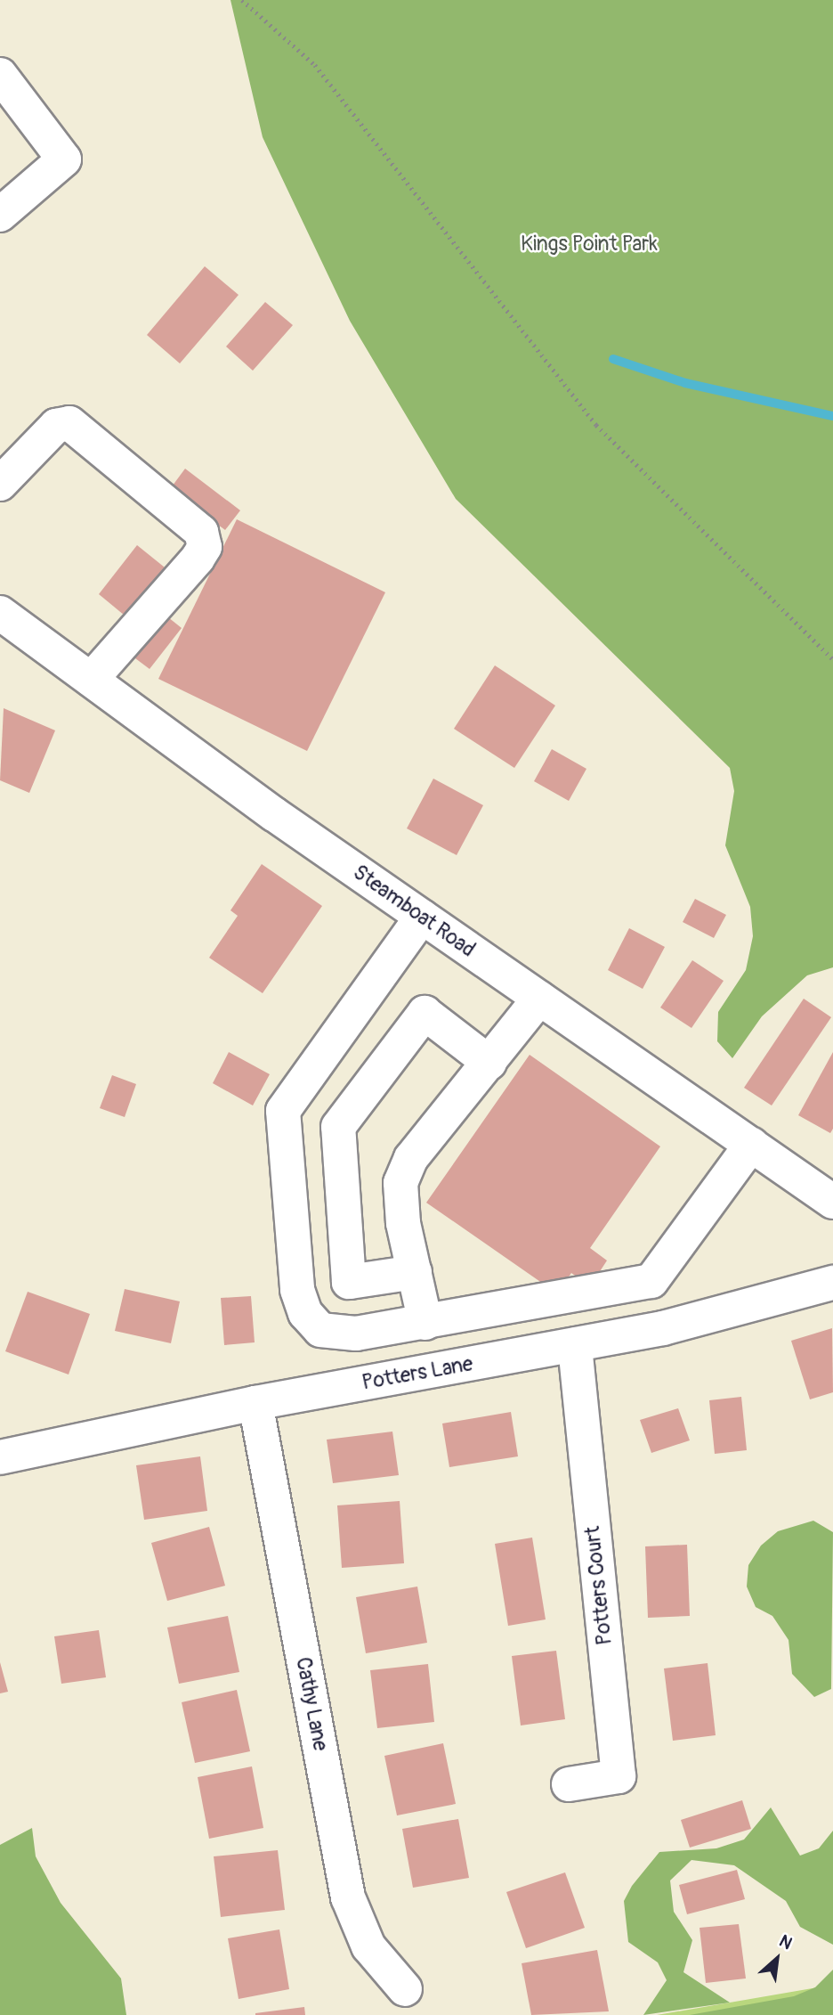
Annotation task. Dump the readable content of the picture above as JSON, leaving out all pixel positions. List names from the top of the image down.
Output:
{
  "streets": {
    "street": [
      "Steamboat Road",
      "Potters Lane",
      "Potters Court",
      "Cathy Lane"
    ]
  },
  "crossings": [
    ["Potters Lane", "Potters Court"],
    ["Potters Lane", "Cathy Lane"]
  ],
  "parks": ["Kings Point Park"],
  "north": "top right"
}
